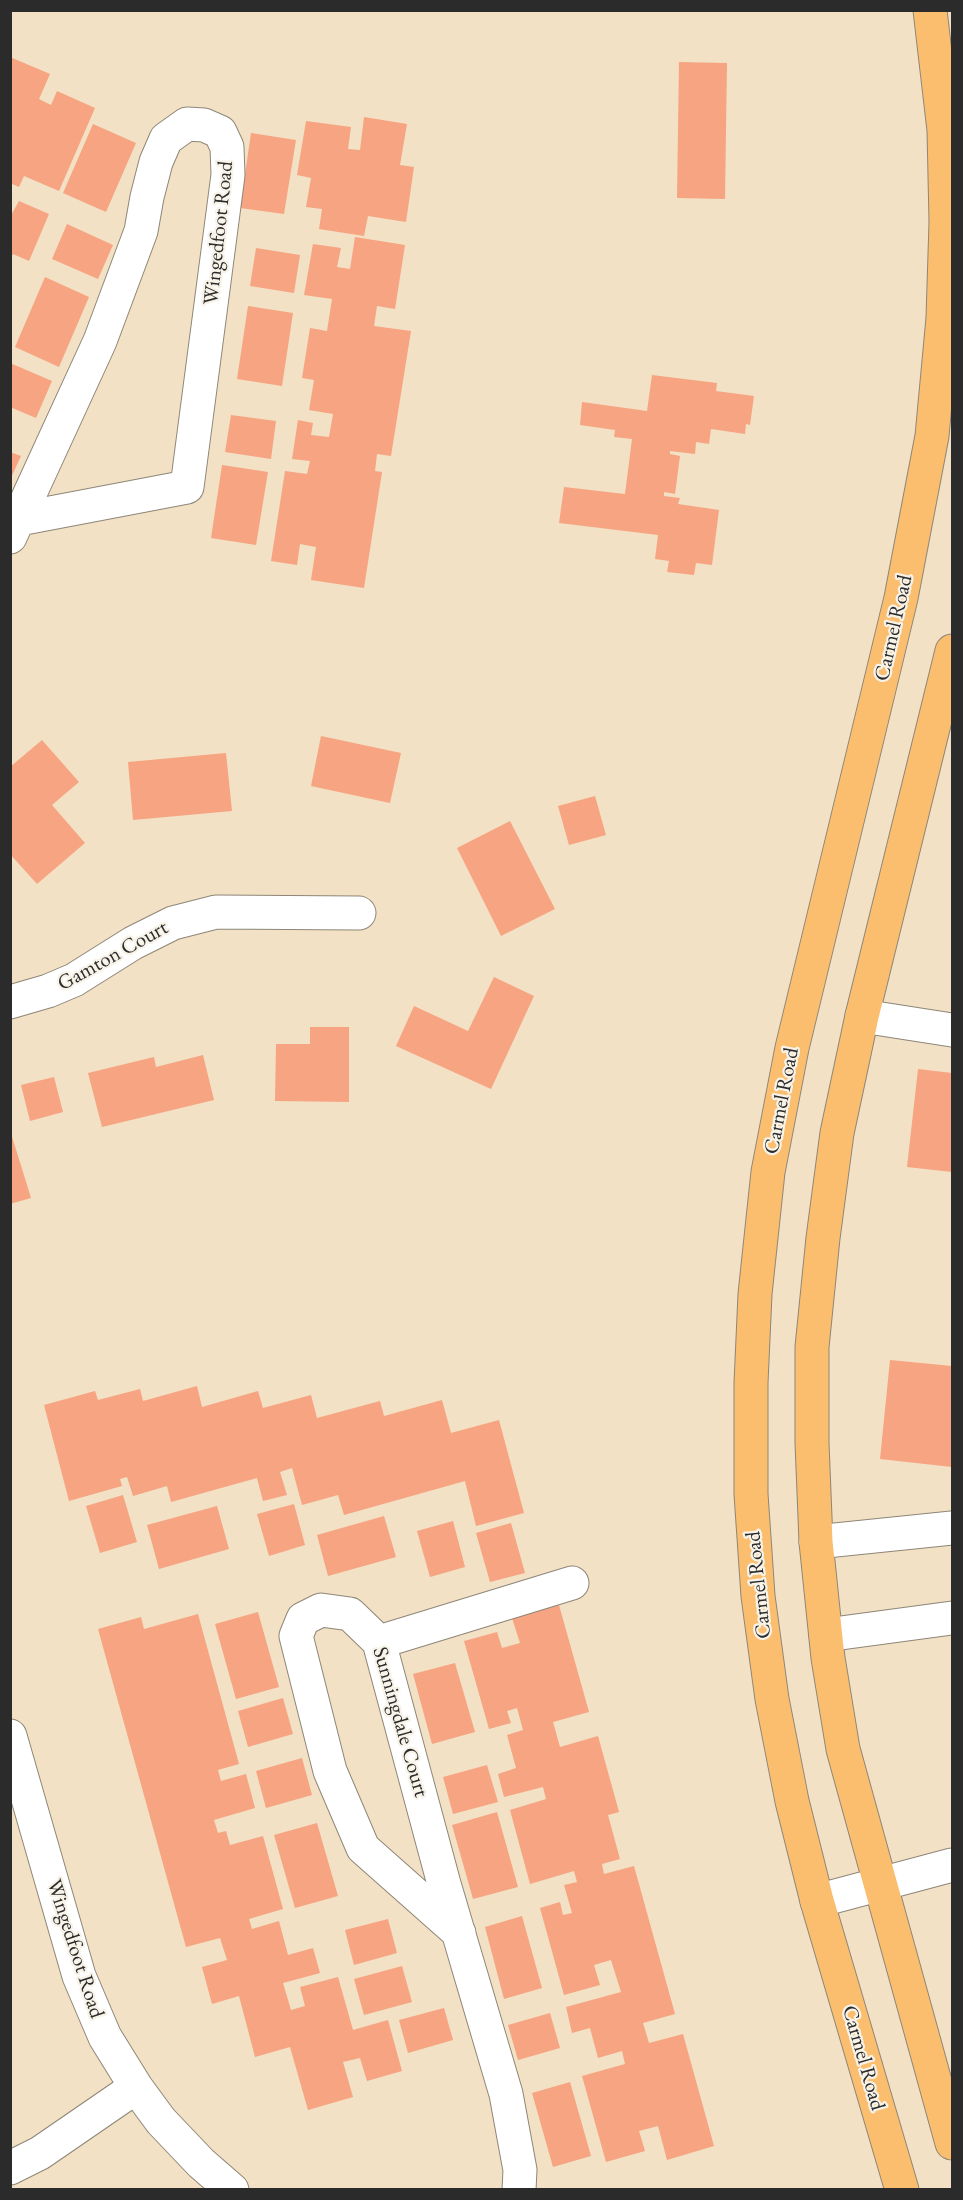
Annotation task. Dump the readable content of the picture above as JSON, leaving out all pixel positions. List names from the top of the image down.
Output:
{
  "streets": {
    "main road": ["Carmel Road"],
    "street": ["Wingedfoot Road", "Gamton Court", "Sunningdale Court"]
  }
}
